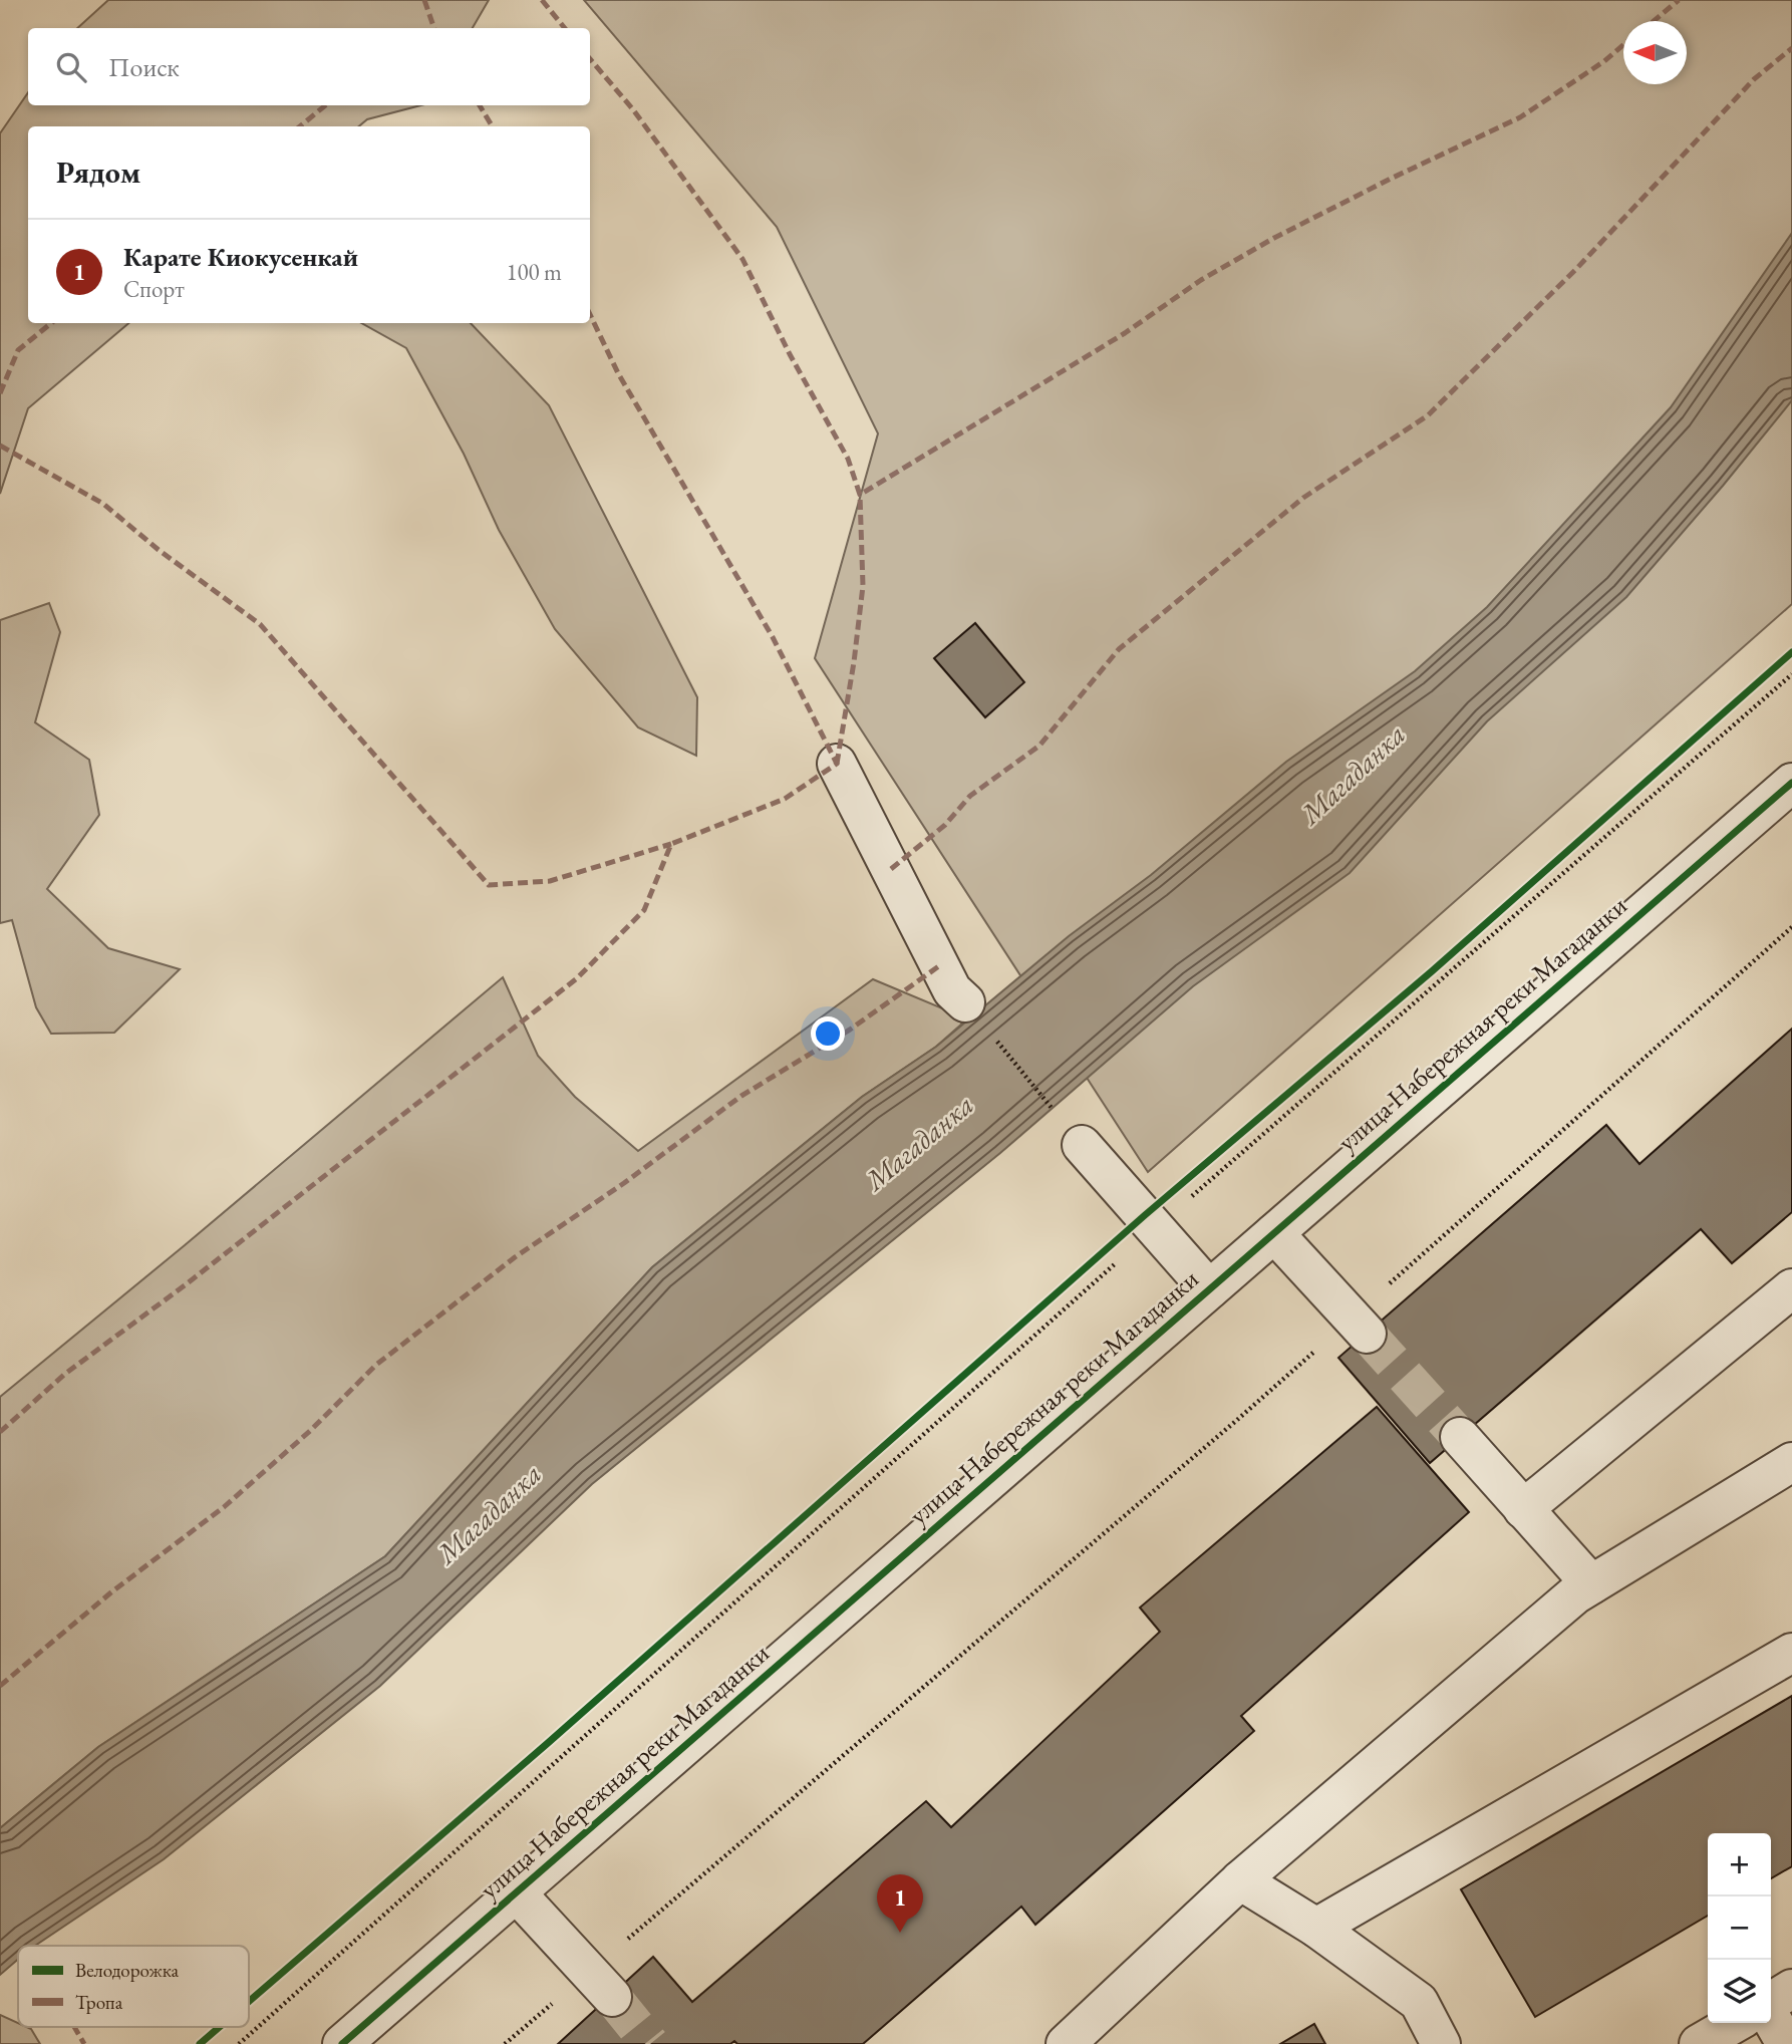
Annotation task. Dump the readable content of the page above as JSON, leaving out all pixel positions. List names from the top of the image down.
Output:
{
  "streets": {
    "street": ["улица Набережная реки Магаданки"]
  },
  "water": ["Магаданка"],
  "legend": ["Велодорожка", "Тропа"],
  "north": "left",
  "page": {
    "search": "Поиск",
    "heading": "Рядом",
    "list": [
      {
        "mark": "1",
        "name": "Карате Киокусенкай",
        "note": "Спорт",
        "value": "100 m"
      }
    ],
    "map_buttons": ["+", "−"],
    "pins": "1"
  }
}
